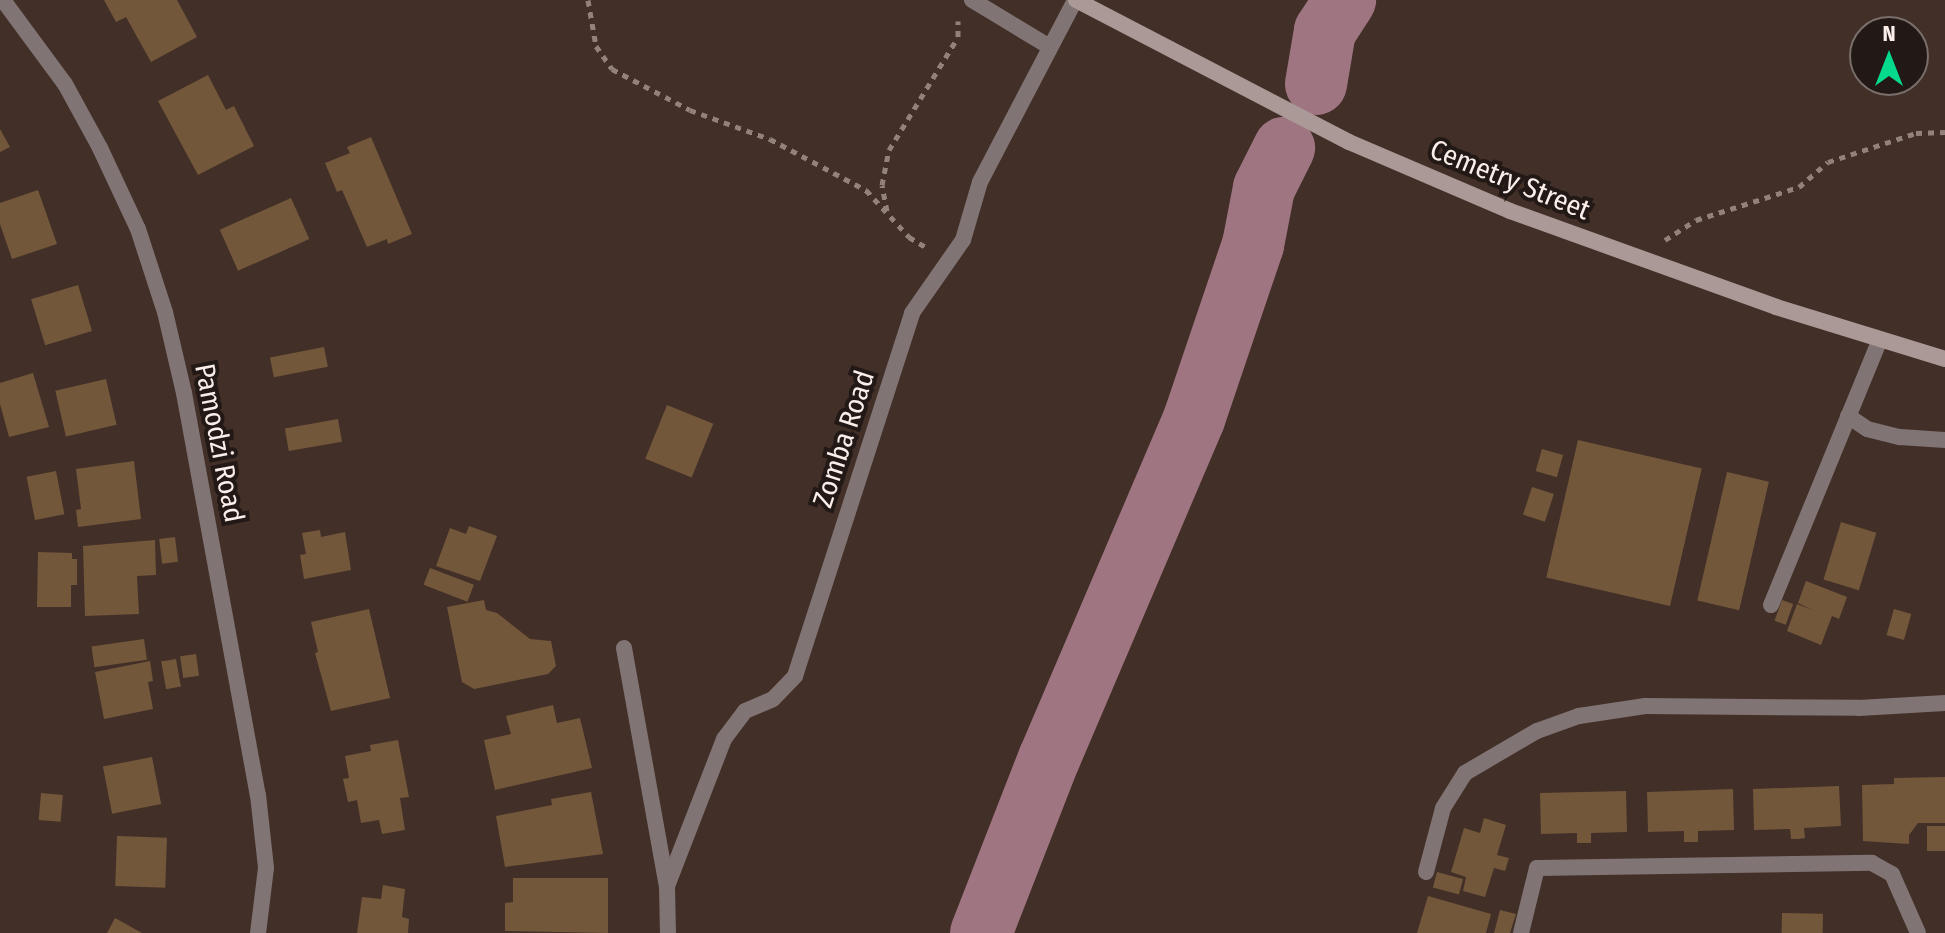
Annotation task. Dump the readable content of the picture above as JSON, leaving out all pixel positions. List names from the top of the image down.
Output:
{
  "streets": {
    "street": ["Cemetry Street", "Zomba Road", "Pamodzi Road"]
  },
  "crossings": [
    ["Cemetry Street", "Zomba Road"]
  ],
  "north": "top"
}
